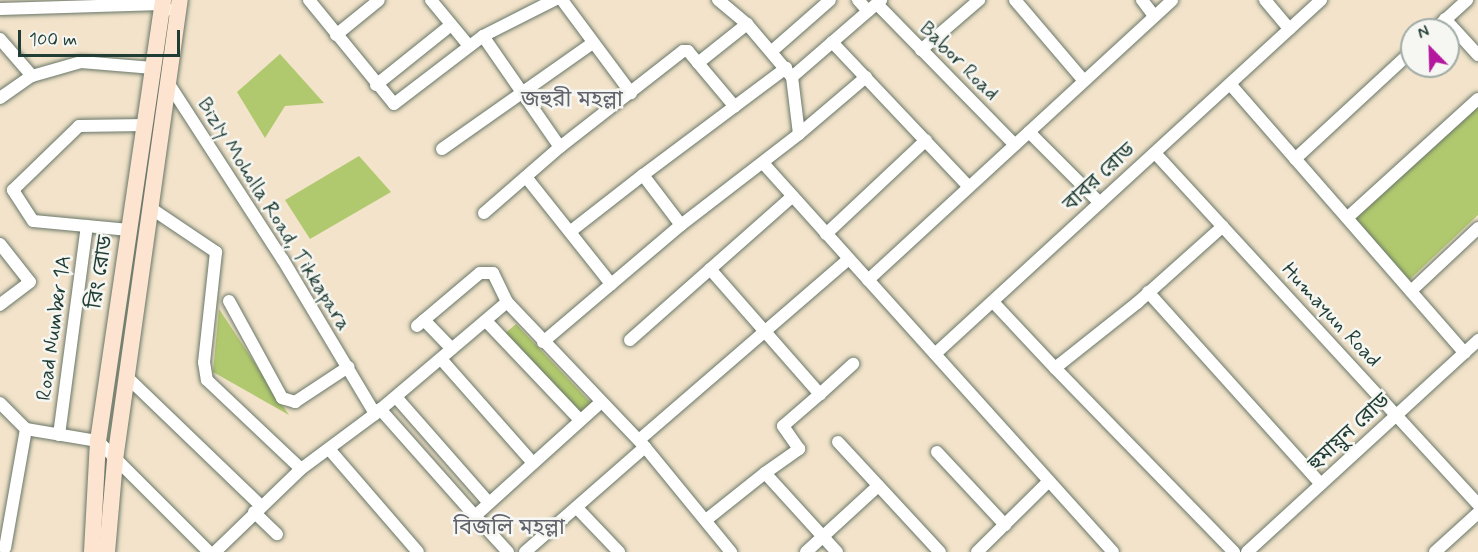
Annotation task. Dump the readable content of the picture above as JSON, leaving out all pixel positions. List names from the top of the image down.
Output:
{
  "streets": {
    "main road": ["রিং রোড"],
    "street": [
      "Babor Road",
      "বাবর রোড",
      "Bizly Moholla Road, Tikkapara",
      "Humayun Road",
      "Road Number 1A",
      "হুমায়ুন রোড"
    ]
  },
  "crossings": [
    ["বাবর রোড", "Humayun Road"],
    ["Bizly Moholla Road, Tikkapara", "রিং রোড"],
    ["Humayun Road", "হুমায়ুন রোড"]
  ],
  "districts": ["জহুরী মহল্লা", "বিজলি মহল্লা"],
  "scale_bar": "100 m",
  "north": "top left"
}
